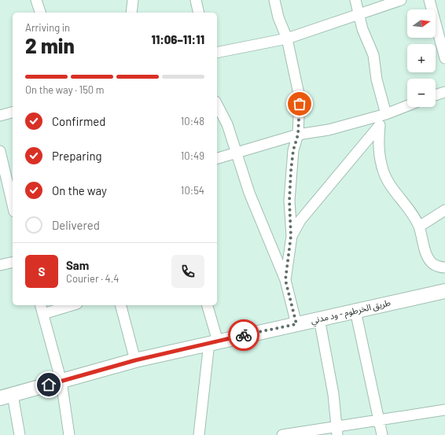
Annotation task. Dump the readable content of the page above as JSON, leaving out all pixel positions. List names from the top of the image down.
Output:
{
  "streets": {
    "street": ["طريق الخرطوم - ود مدني"]
  },
  "north": "right",
  "page": {
    "map_buttons": ["+", "−"],
    "heading": ["2 min", "Arriving in", "11:06–11:11"],
    "panel": ["Sam", "Courier · 4.4"],
    "bar": "On the way · 150 m",
    "list": [
      ["Confirmed", "10:48"],
      ["Preparing", "10:49"],
      ["On the way", "10:54"],
      "Delivered"
    ],
    "round": "S"
  }
}
